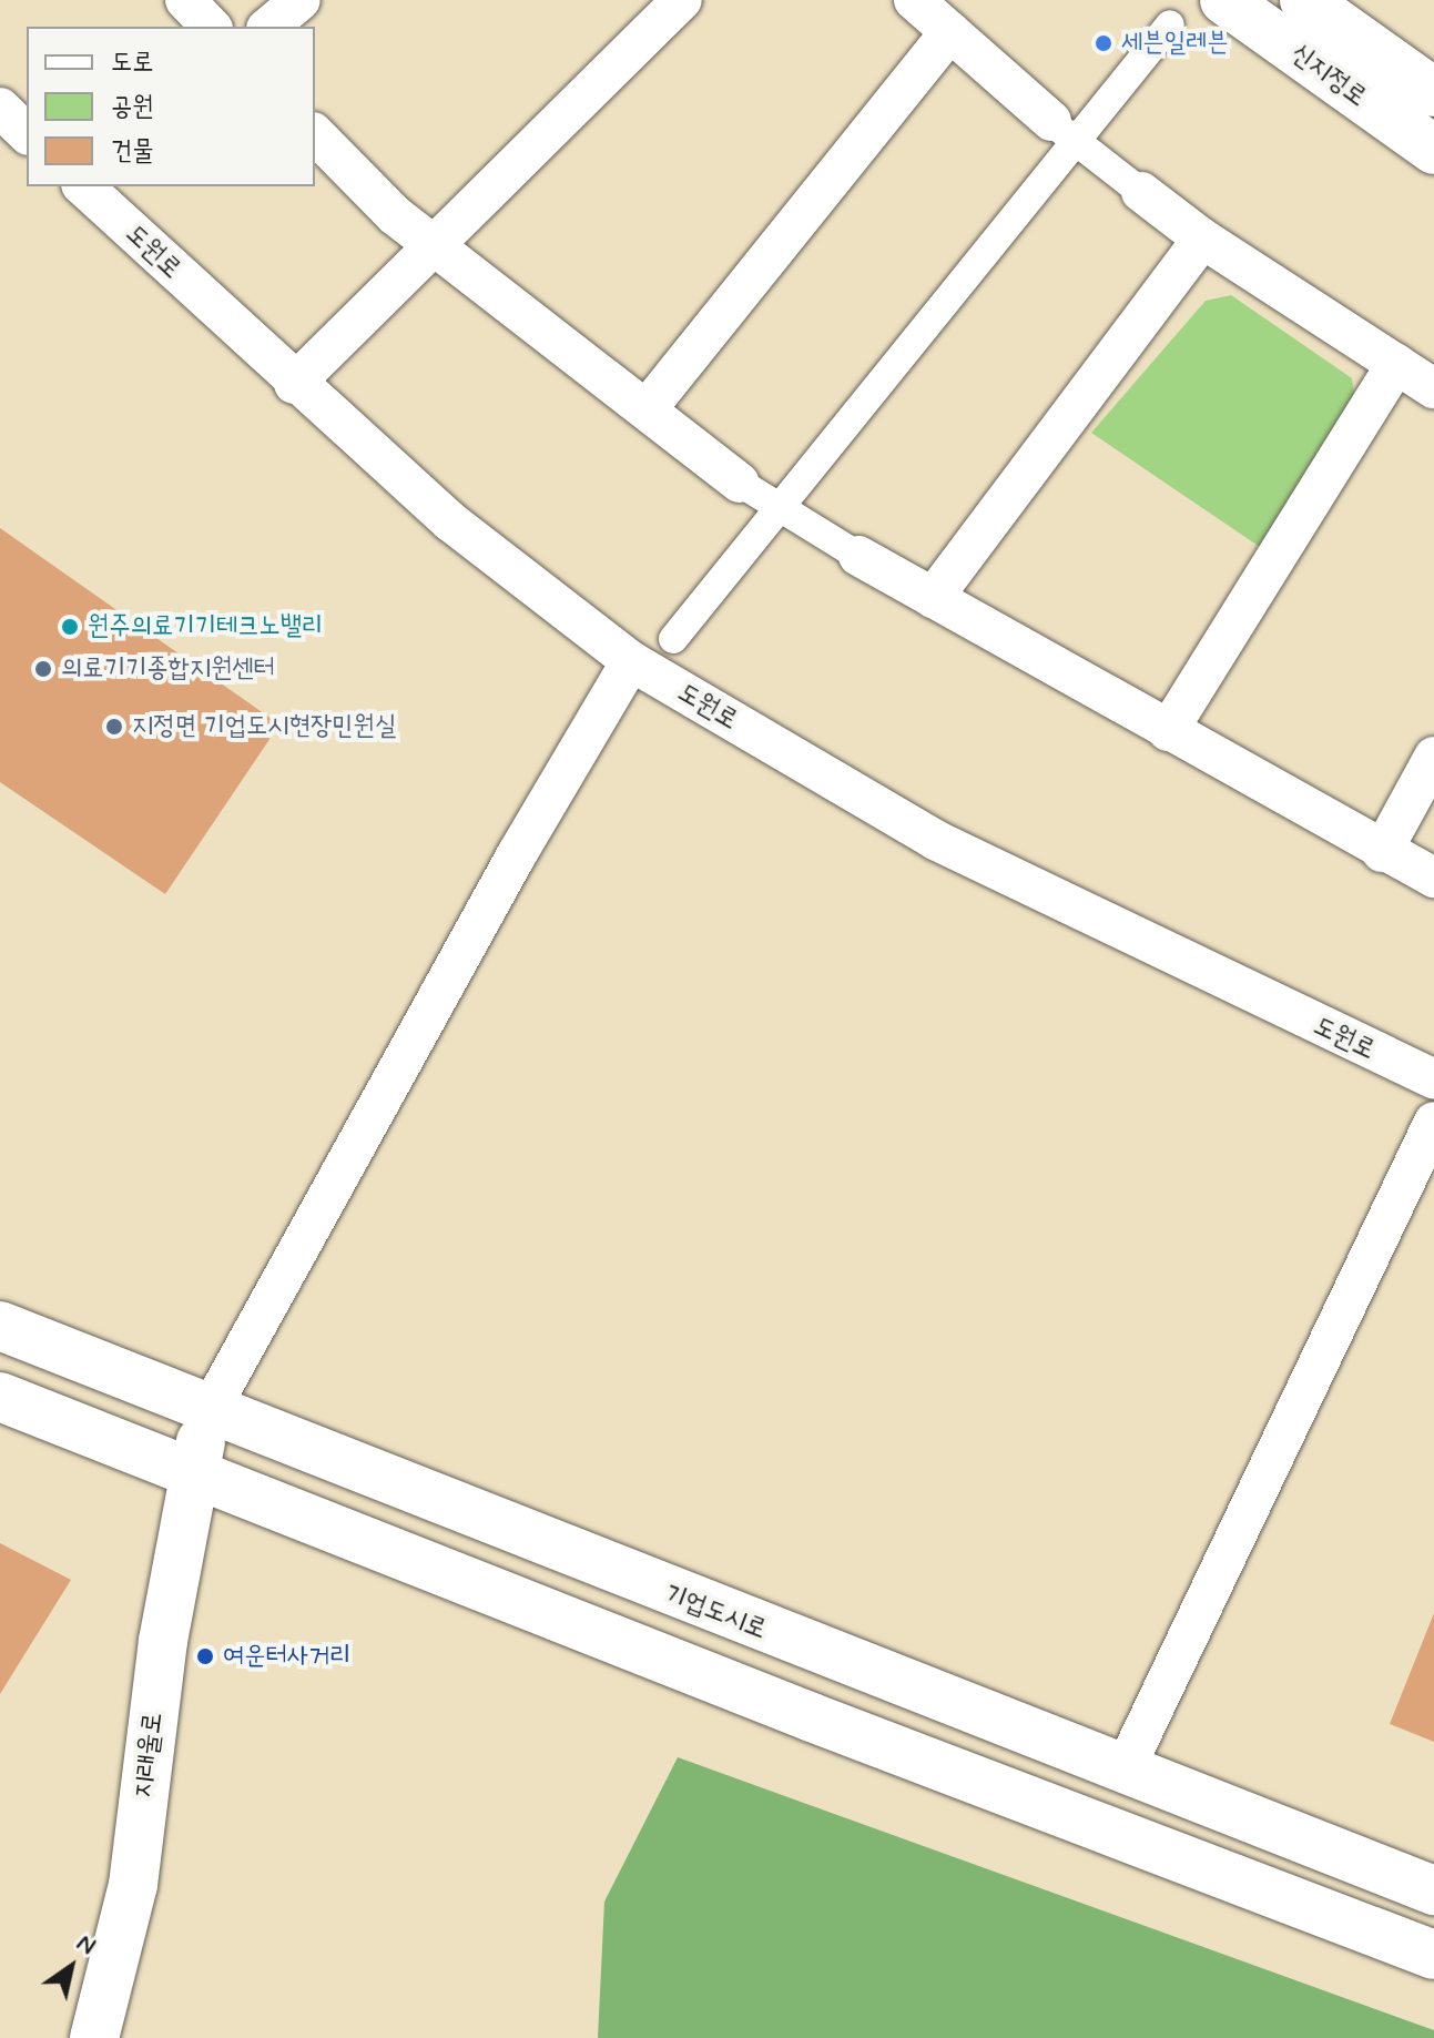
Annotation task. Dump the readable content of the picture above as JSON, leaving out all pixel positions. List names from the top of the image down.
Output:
{
  "streets": {
    "street": [
      "신지정로",
      "도원로",
      "기업도시로",
      "지래울로"
    ]
  },
  "crossings": [
    ["기업도시로", "지래울로"]
  ],
  "places": [
    "세븐일레븐",
    "원주의료기기테크노밸리",
    "의료기기종합지원센터",
    "지정면 기업도시현장민원실",
    "여운터사거리"
  ],
  "legend": ["도로", "공원", "건물"],
  "north": "top right"
}
